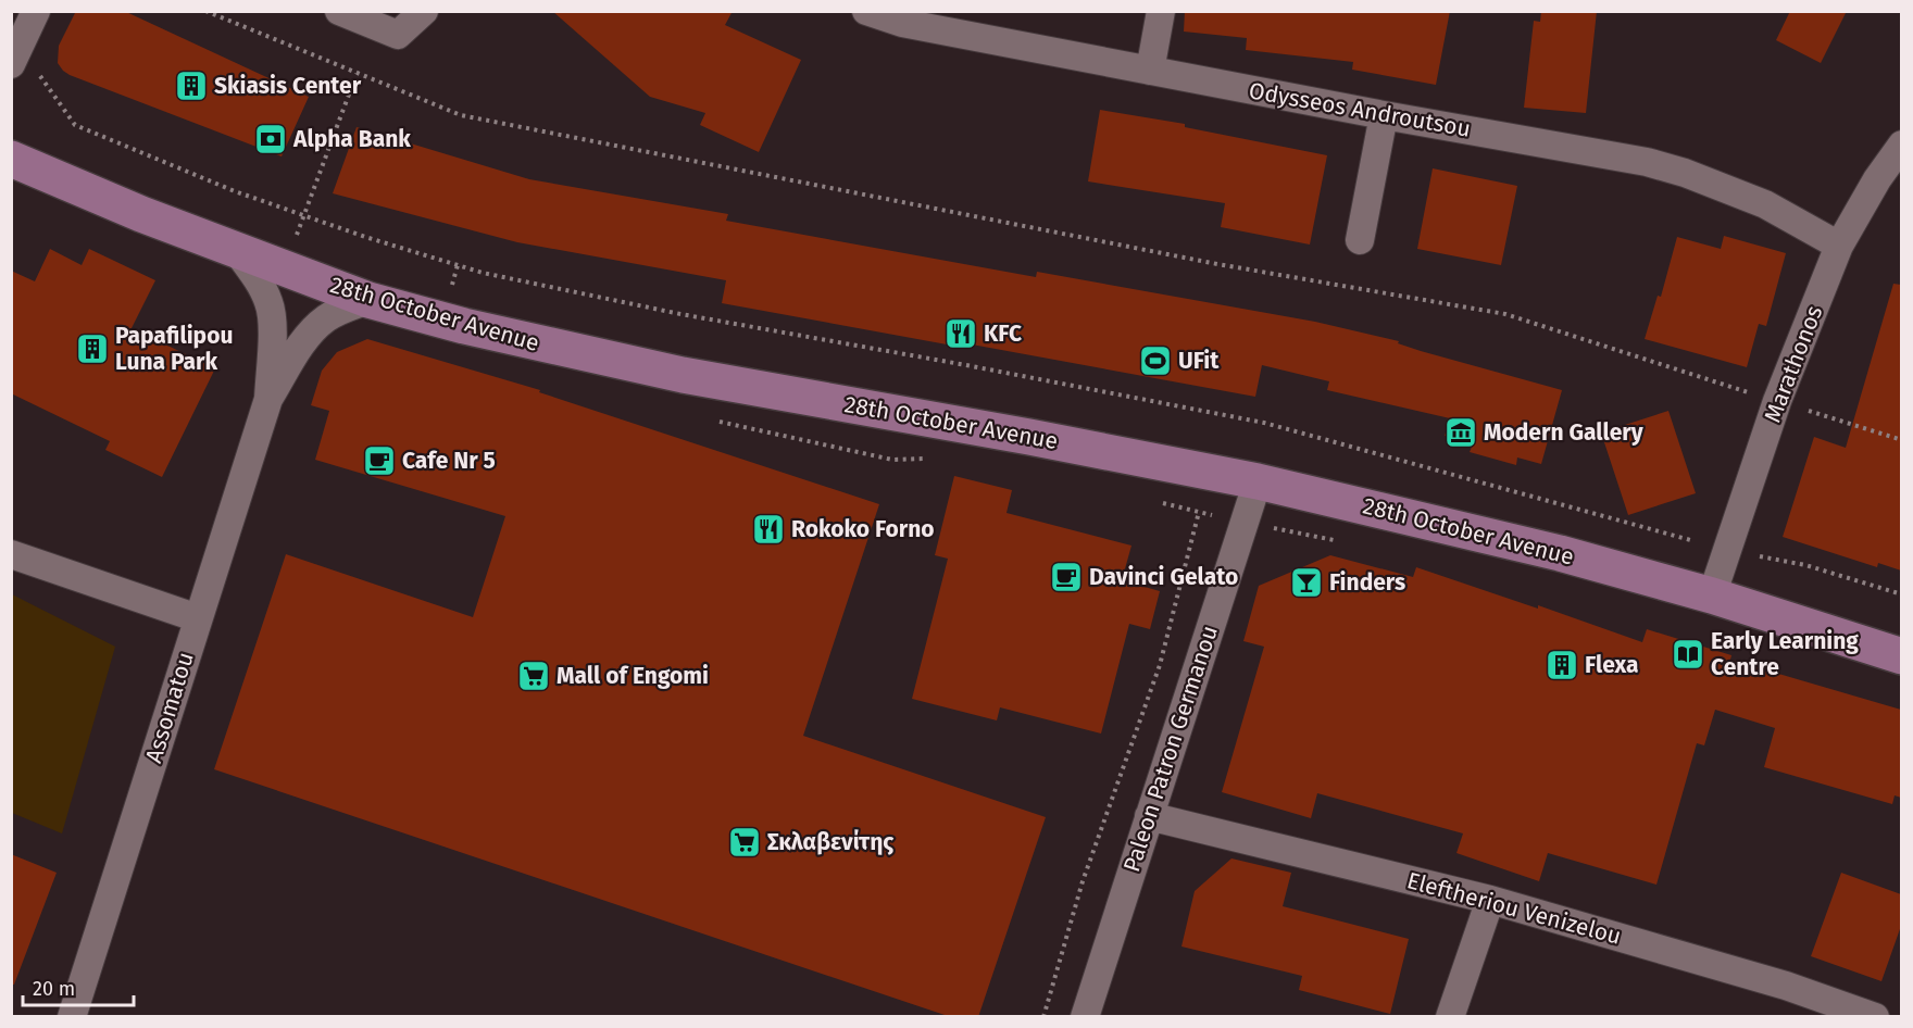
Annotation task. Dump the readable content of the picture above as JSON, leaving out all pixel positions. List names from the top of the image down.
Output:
{
  "streets": {
    "main road": ["28th October Avenue"],
    "street": [
      "Odysseos Androutsou",
      "Marathonos",
      "Assomatou",
      "Paleon Patron Germanou",
      "Eleftheriou Venizelou"
    ]
  },
  "crossings": [
    ["Odysseos Androutsou", "Marathonos"],
    ["28th October Avenue", "Marathonos"],
    ["28th October Avenue", "Assomatou"],
    ["28th October Avenue", "Paleon Patron Germanou"],
    ["Paleon Patron Germanou", "Eleftheriou Venizelou"]
  ],
  "places": {
    "building": ["Skiasis Center", "Papafilipou Luna Park", "Flexa"],
    "bank": ["Alpha Bank"],
    "restaurant": ["KFC", "Rokoko Forno"],
    "sports": ["UFit"],
    "museum": ["Modern Gallery"],
    "cafe": ["Cafe Nr 5", "Davinci Gelato"],
    "bar": ["Finders"],
    "library": ["Early Learning Centre"],
    "supermarket": ["Mall of Engomi", "Σκλαβενίτης"]
  },
  "scale_bar": "20 m"
}
